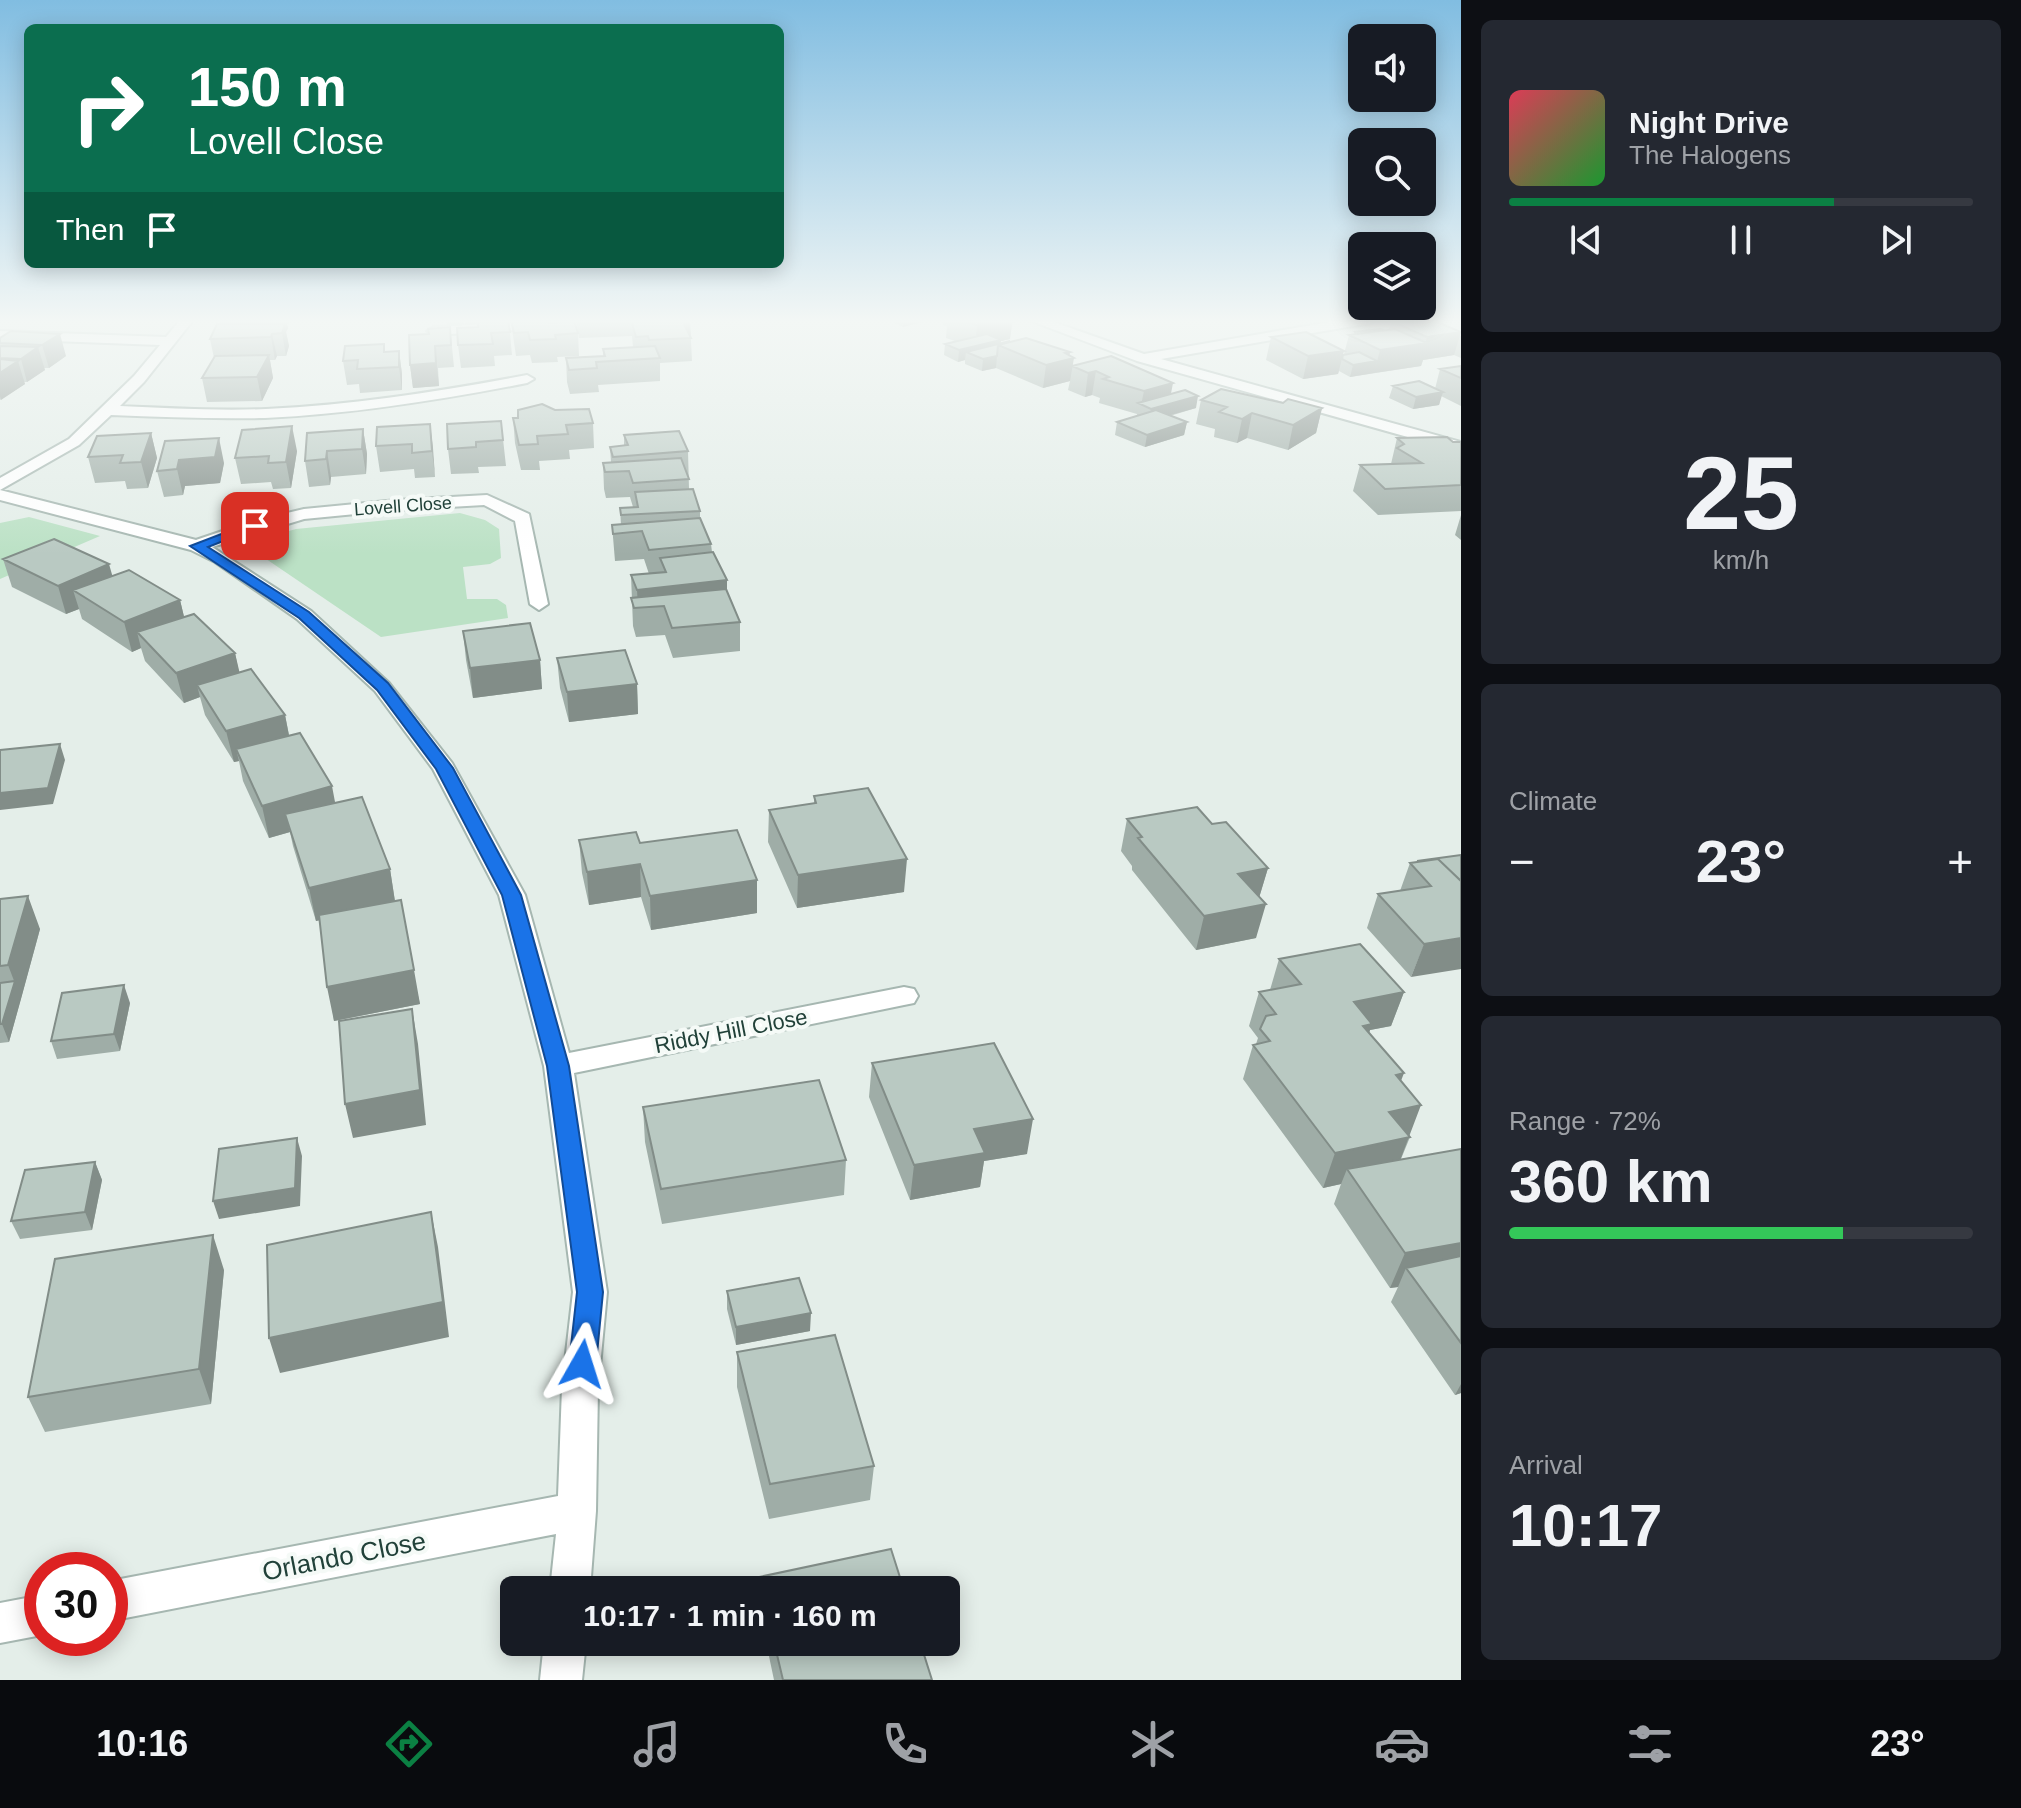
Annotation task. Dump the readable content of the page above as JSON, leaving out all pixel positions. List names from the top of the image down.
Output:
{
  "streets": {
    "street": ["Lovell Close", "Riddy Hill Close", "Orlando Close"]
  },
  "page": {
    "turn": ["150 m", "Lovell Close"],
    "song": ["Night Drive", "The Halogens"],
    "then": "Then",
    "tile": [
      ["25", "km/h"],
      "Climate",
      ["Range · 72%", "360 km"],
      ["Arrival", "10:17"]
    ],
    "heat": ["−", "23°", "+"],
    "limit": "30",
    "trip": "10:17 · 1 min · 160 m",
    "tabs": ["10:16", "23°"]
  }
}
